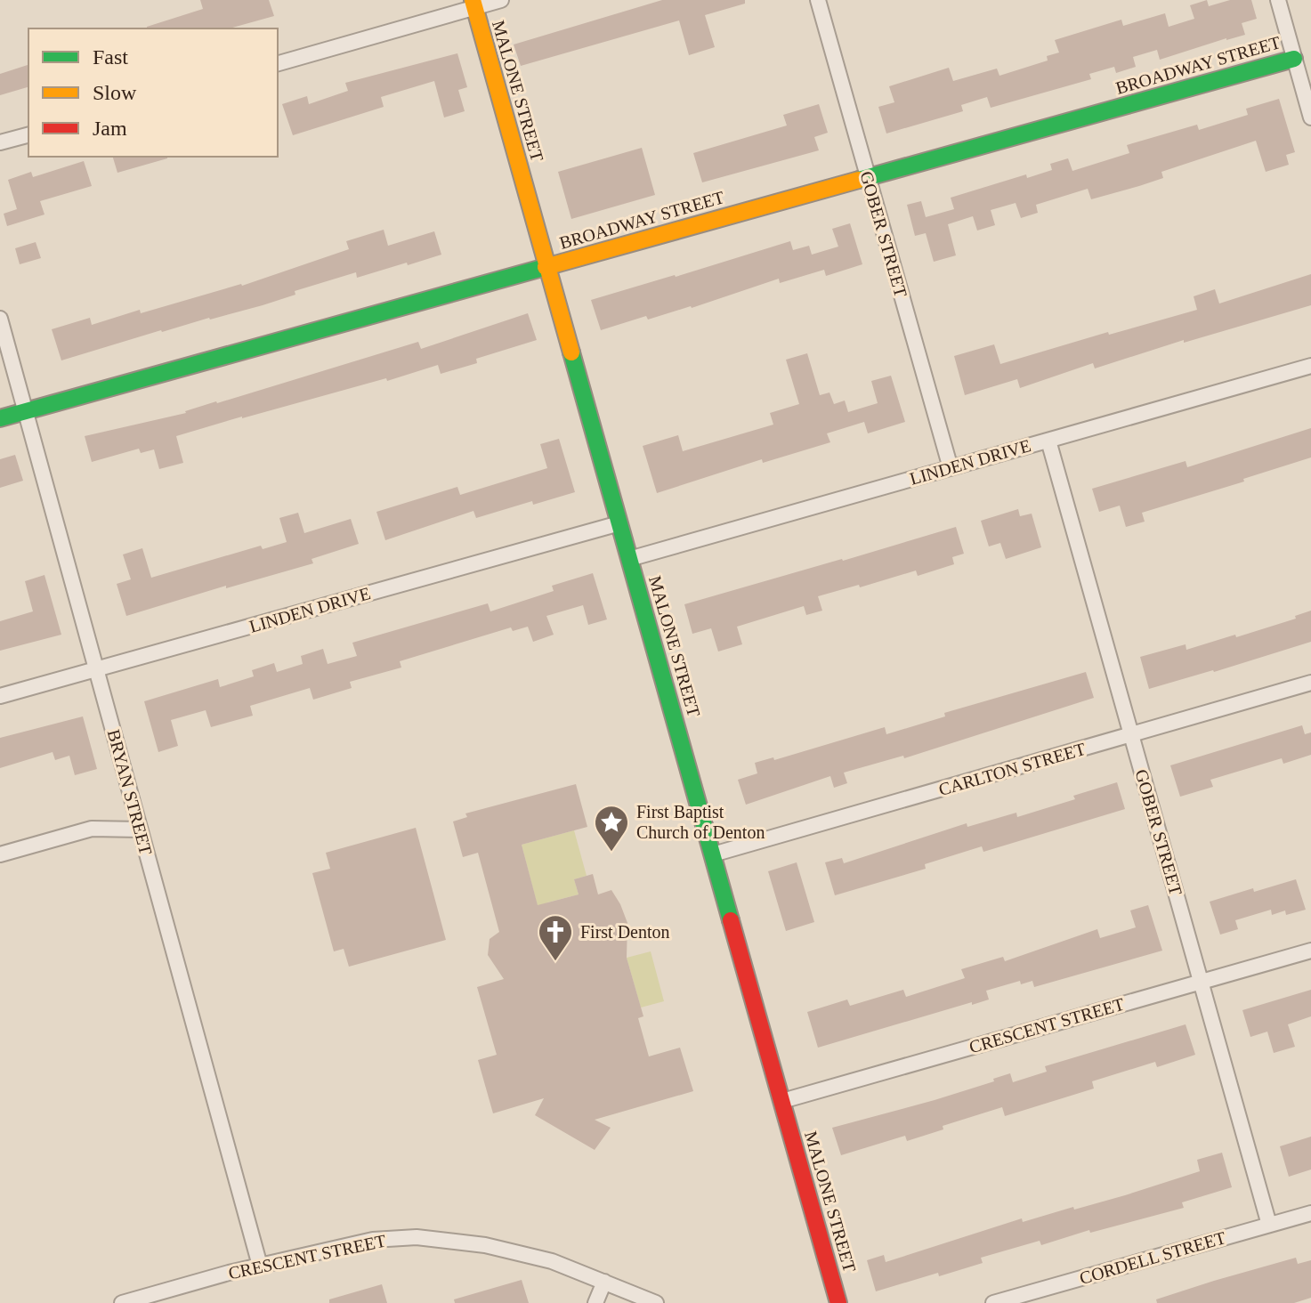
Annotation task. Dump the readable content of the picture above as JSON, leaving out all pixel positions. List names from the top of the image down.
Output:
{
  "streets": {
    "street": [
      "BROADWAY STREET",
      "MALONE STREET",
      "GOBER STREET",
      "LINDEN DRIVE",
      "CARLTON STREET",
      "BRYAN STREET",
      "CRESCENT STREET",
      "CORDELL STREET"
    ]
  },
  "crossings": [
    ["BROADWAY STREET", "MALONE STREET"],
    ["BROADWAY STREET", "GOBER STREET"],
    ["BROADWAY STREET", "BRYAN STREET"],
    ["MALONE STREET", "LINDEN DRIVE"],
    ["MALONE STREET", "CARLTON STREET"],
    ["MALONE STREET", "CRESCENT STREET"],
    ["GOBER STREET", "LINDEN DRIVE"],
    ["GOBER STREET", "CARLTON STREET"],
    ["GOBER STREET", "CRESCENT STREET"],
    ["GOBER STREET", "CORDELL STREET"],
    ["LINDEN DRIVE", "BRYAN STREET"],
    ["BRYAN STREET", "CRESCENT STREET"]
  ],
  "places": {
    "place": ["First Baptist Church of Denton"],
    "church": ["First Denton"]
  },
  "legend": ["Fast", "Slow", "Jam"]
}
